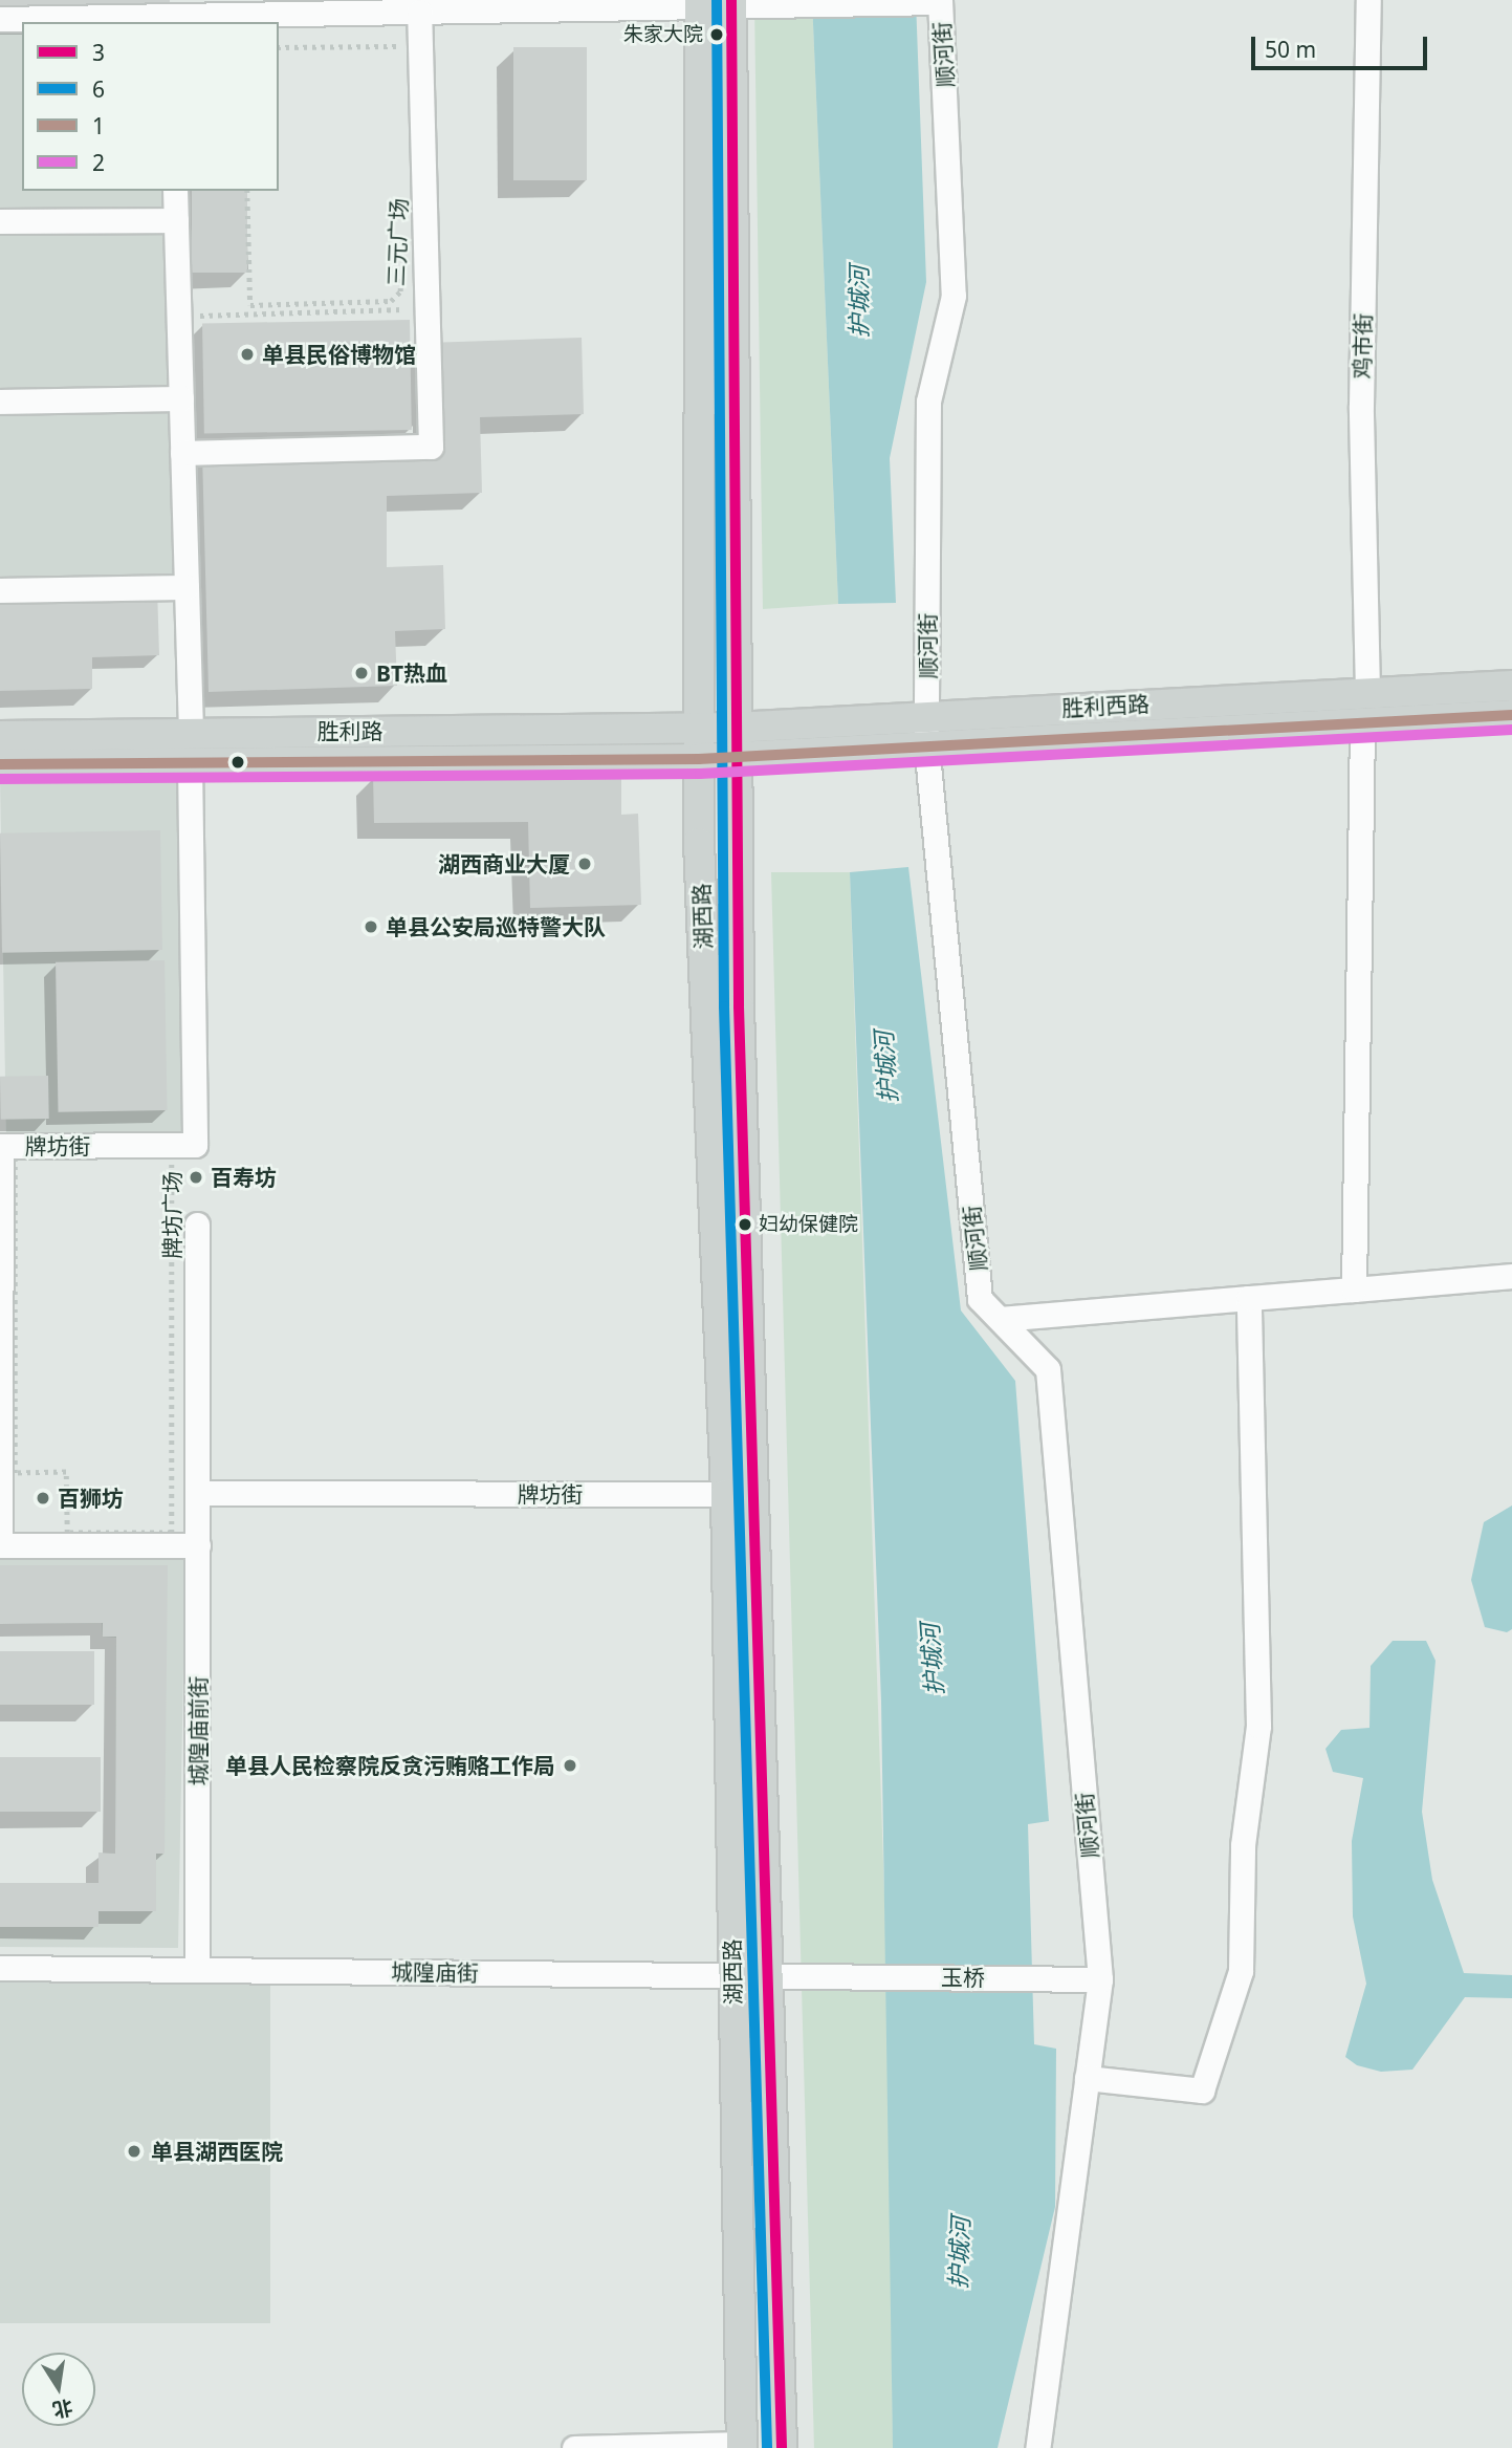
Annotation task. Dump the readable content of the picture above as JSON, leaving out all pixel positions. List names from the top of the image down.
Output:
{
  "streets": {
    "main road": ["胜利西路", "胜利路", "湖西路"],
    "street": [
      "顺河街",
      "鸡市街",
      "牌坊街",
      "城隍庙前街",
      "城隍庙街",
      "玉桥"
    ],
    "path": ["三元广场", "牌坊广场"]
  },
  "crossings": [
    ["顺河街", "胜利西路"],
    ["顺河街", "玉桥"],
    ["鸡市街", "胜利西路"],
    ["胜利西路", "胜利路"],
    ["胜利西路", "湖西路"],
    ["胜利路", "湖西路"],
    ["胜利路", "牌坊街"],
    ["湖西路", "牌坊街"],
    ["湖西路", "城隍庙街"],
    ["牌坊街", "城隍庙前街"],
    ["城隍庙前街", "城隍庙街"],
    ["城隍庙街", "玉桥"]
  ],
  "water": ["护城河"],
  "places": [
    "朱家大院",
    "单县民俗博物馆",
    "BT热血",
    "湖西商业大厦",
    "单县公安局巡特警大队",
    "百寿坊",
    "妇幼保健院",
    "百狮坊",
    "单县人民检察院反贪污贿赂工作局",
    "单县湖西医院"
  ],
  "lines": [
    "transit line 3",
    "transit line 6",
    "transit line 1",
    "transit line 2"
  ],
  "legend": [
    "3",
    "6",
    "1",
    "2"
  ],
  "scale_bar": "50 m",
  "north": "bottom"
}
